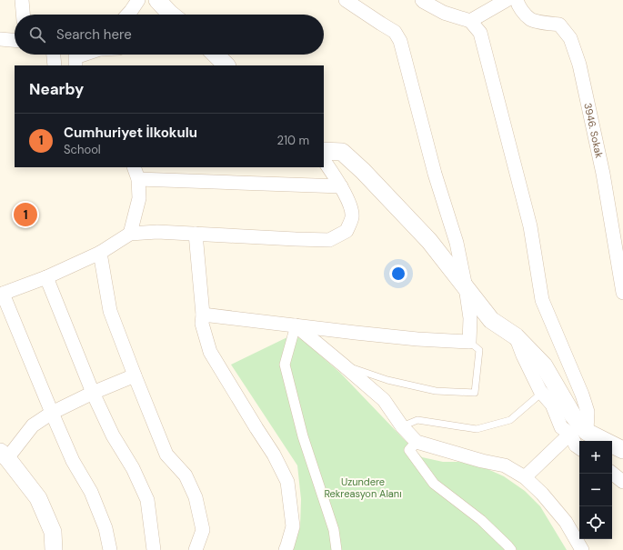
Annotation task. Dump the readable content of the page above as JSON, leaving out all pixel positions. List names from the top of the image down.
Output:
{
  "streets": {
    "street": ["3946. Sokak"]
  },
  "parks": ["Uzundere Rekreasyon Alanı"],
  "page": {
    "search": "Search here",
    "heading": "Nearby",
    "list": [
      {
        "mark": "1",
        "name": "Cumhuriyet İlkokulu",
        "note": "School",
        "value": "210 m"
      }
    ],
    "pins": "1",
    "map_buttons": ["+", "−"]
  }
}
